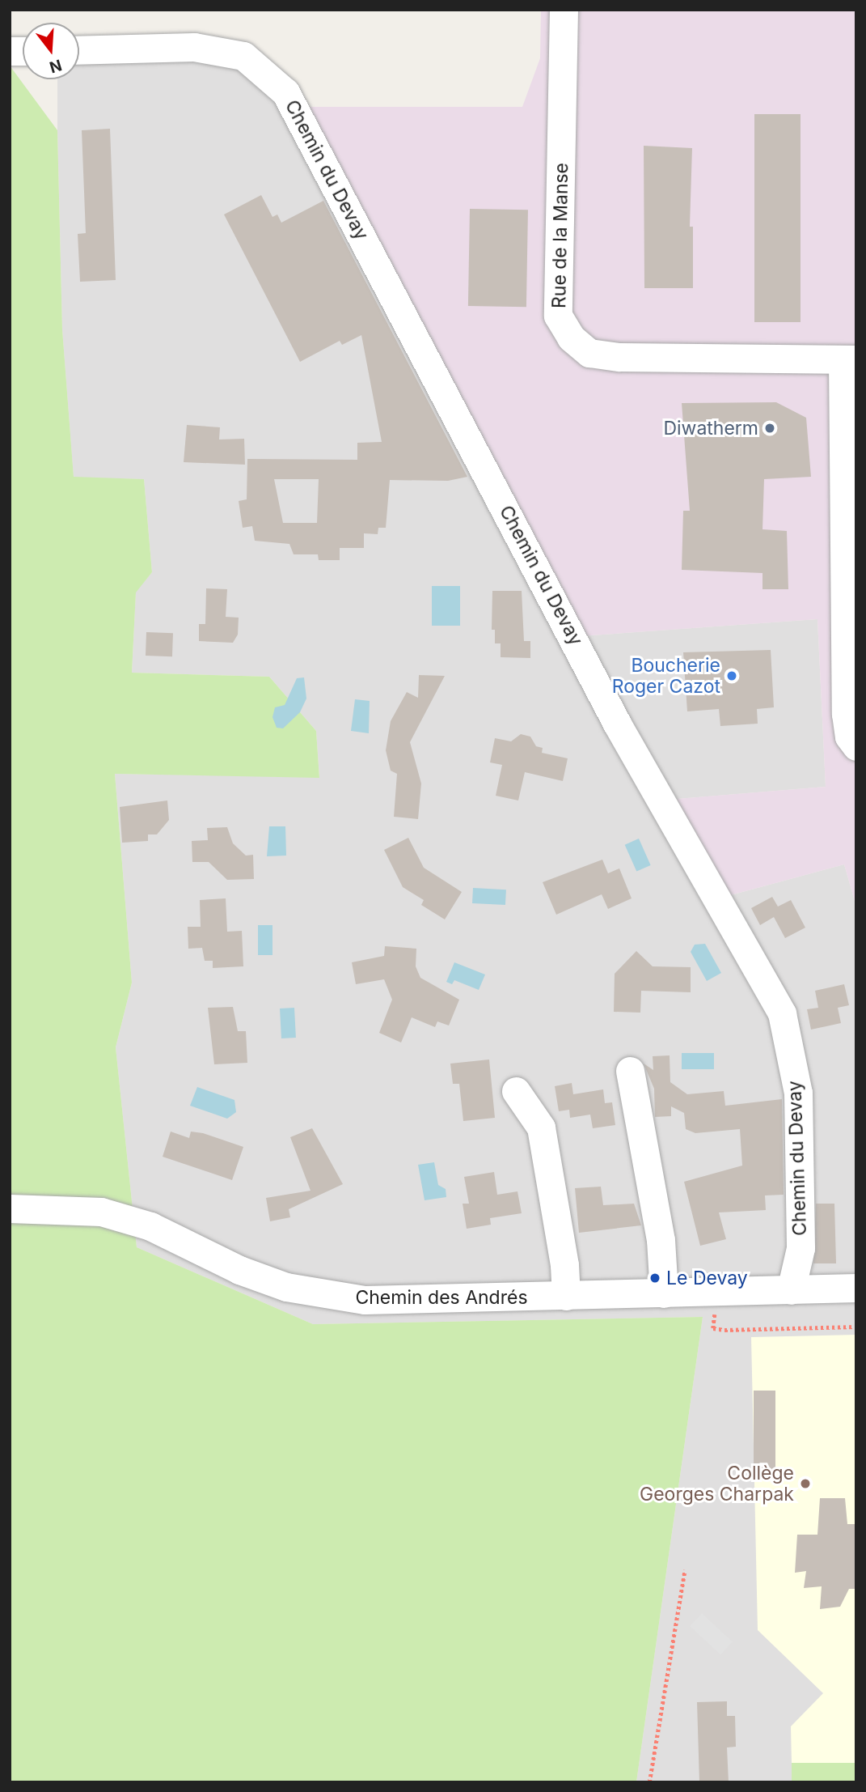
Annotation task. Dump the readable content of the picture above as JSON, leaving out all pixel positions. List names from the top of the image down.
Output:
{
  "streets": {
    "street": ["Chemin du Devay", "Rue de la Manse", "Chemin des Andrés"]
  },
  "crossings": [
    ["Chemin du Devay", "Chemin des Andrés"]
  ],
  "places": [
    "Diwatherm",
    "Boucherie Roger Cazot",
    "Le Devay",
    "Collège Georges Charpak"
  ],
  "north": "bottom"
}
